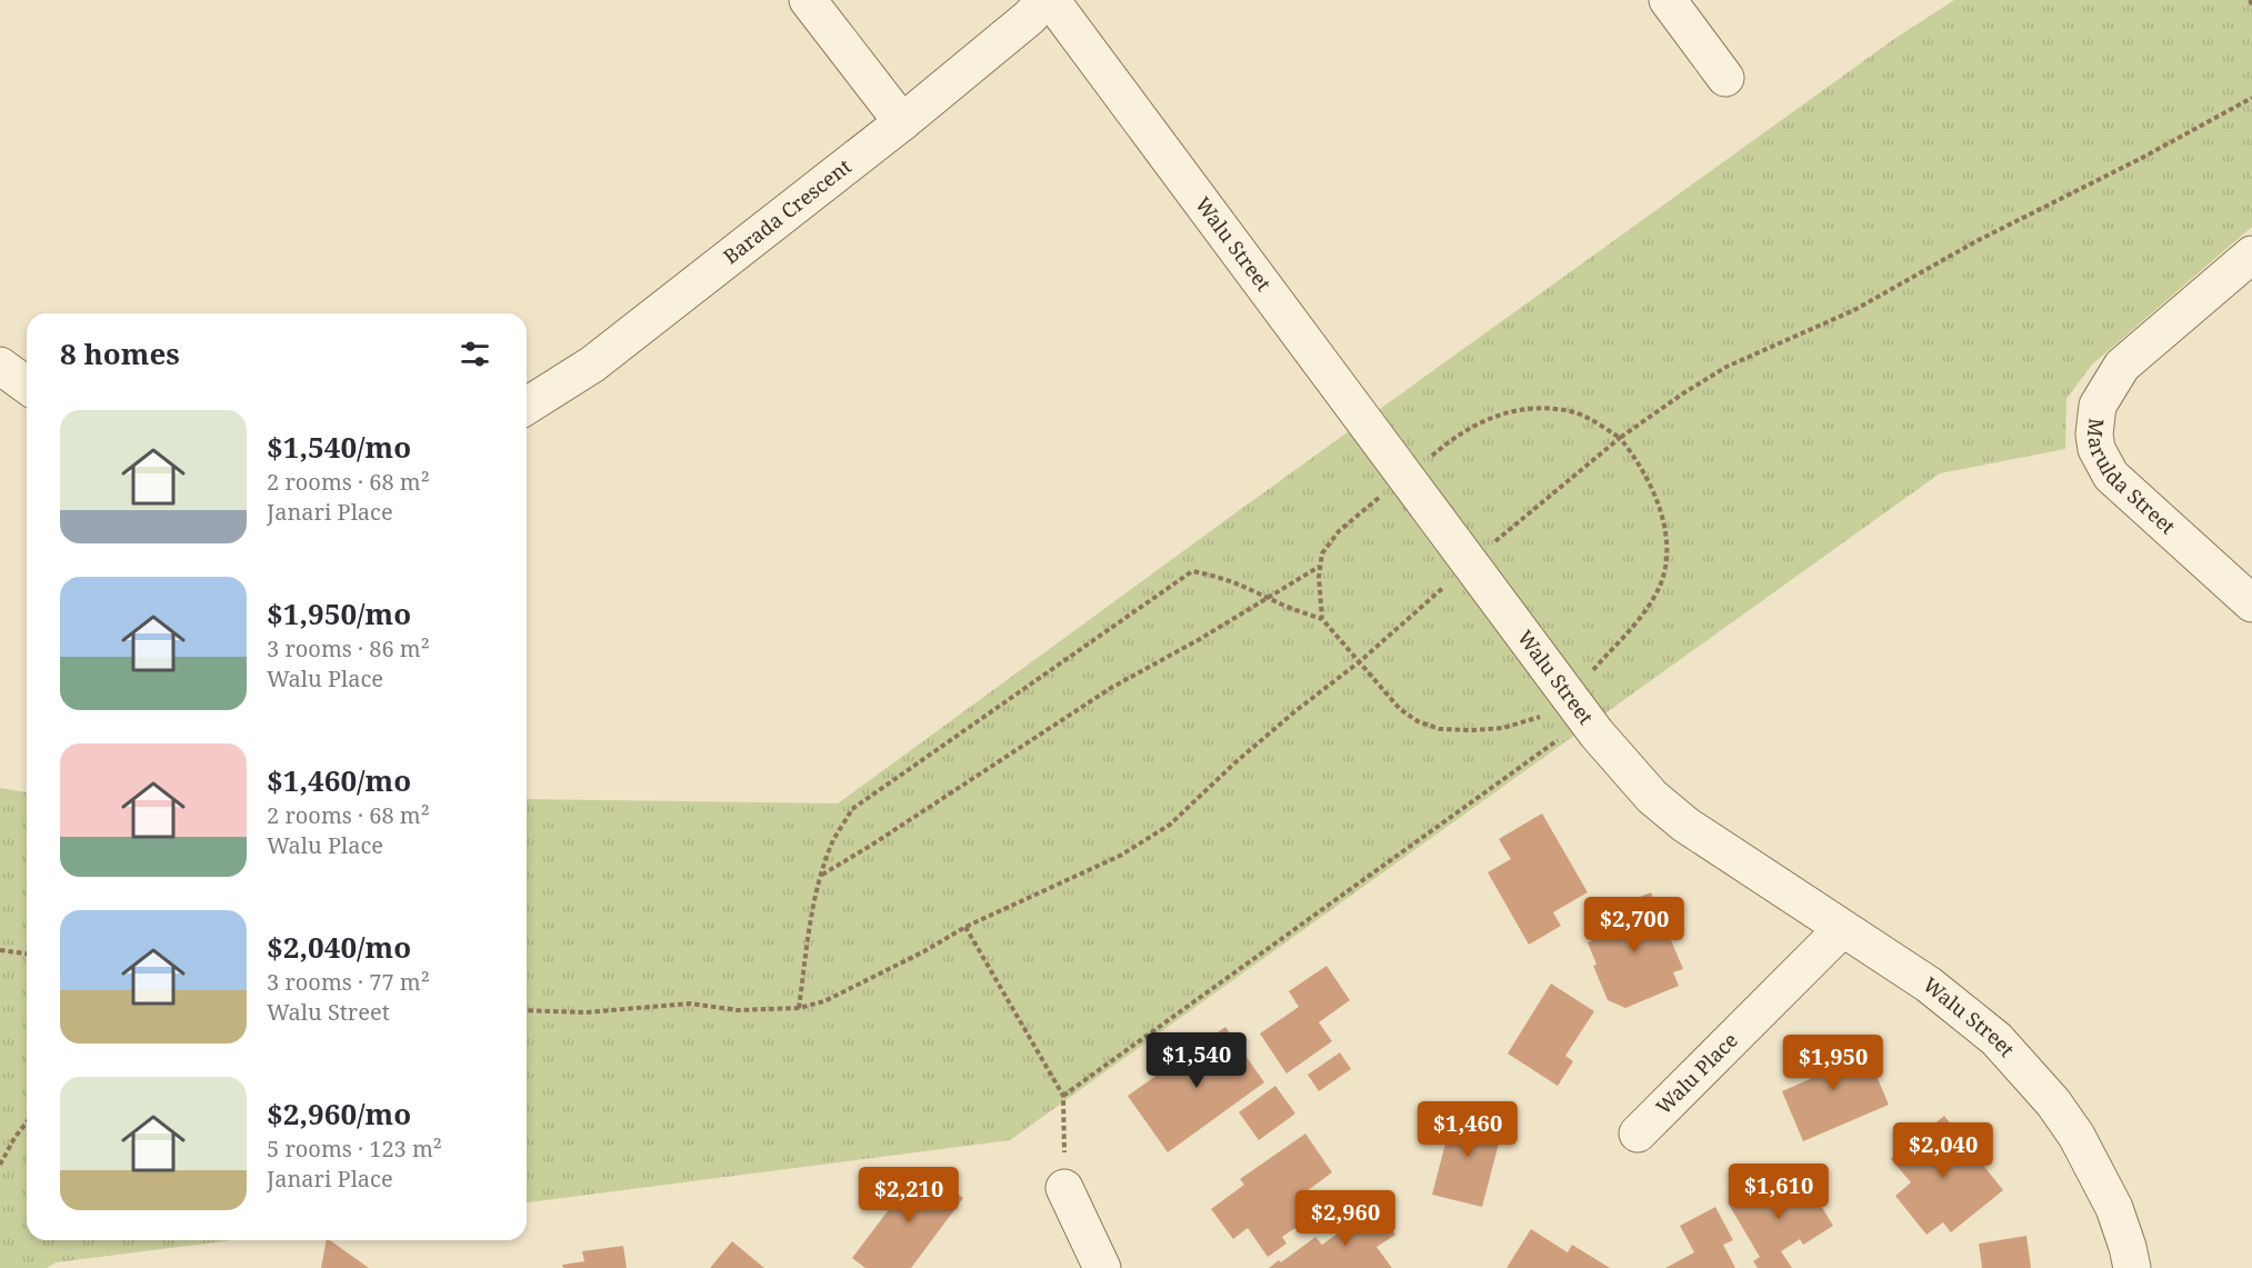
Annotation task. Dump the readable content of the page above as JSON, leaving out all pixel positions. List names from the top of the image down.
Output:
{
  "streets": {
    "street": [
      "Barada Crescent",
      "Walu Street",
      "Marulda Street",
      "Walu Place"
    ]
  },
  "crossings": [
    ["Walu Street", "Walu Place"]
  ],
  "page": {
    "heading": "8 homes",
    "list": [
      {
        "name": "$1,540/mo",
        "note": "2 rooms · 68 m² · Janari Place"
      },
      {
        "name": "$1,950/mo",
        "note": "3 rooms · 86 m² · Walu Place"
      },
      {
        "name": "$1,460/mo",
        "note": "2 rooms · 68 m² · Walu Place"
      },
      {
        "name": "$2,040/mo",
        "note": "3 rooms · 77 m² · Walu Street"
      },
      {
        "name": "$2,960/mo",
        "note": "5 rooms · 123 m² · Janari Place"
      }
    ],
    "price": [
      "$2,700",
      "$1,540",
      "$1,950",
      "$1,460",
      "$2,040",
      "$1,610",
      "$2,210",
      "$2,960"
    ]
  }
}
